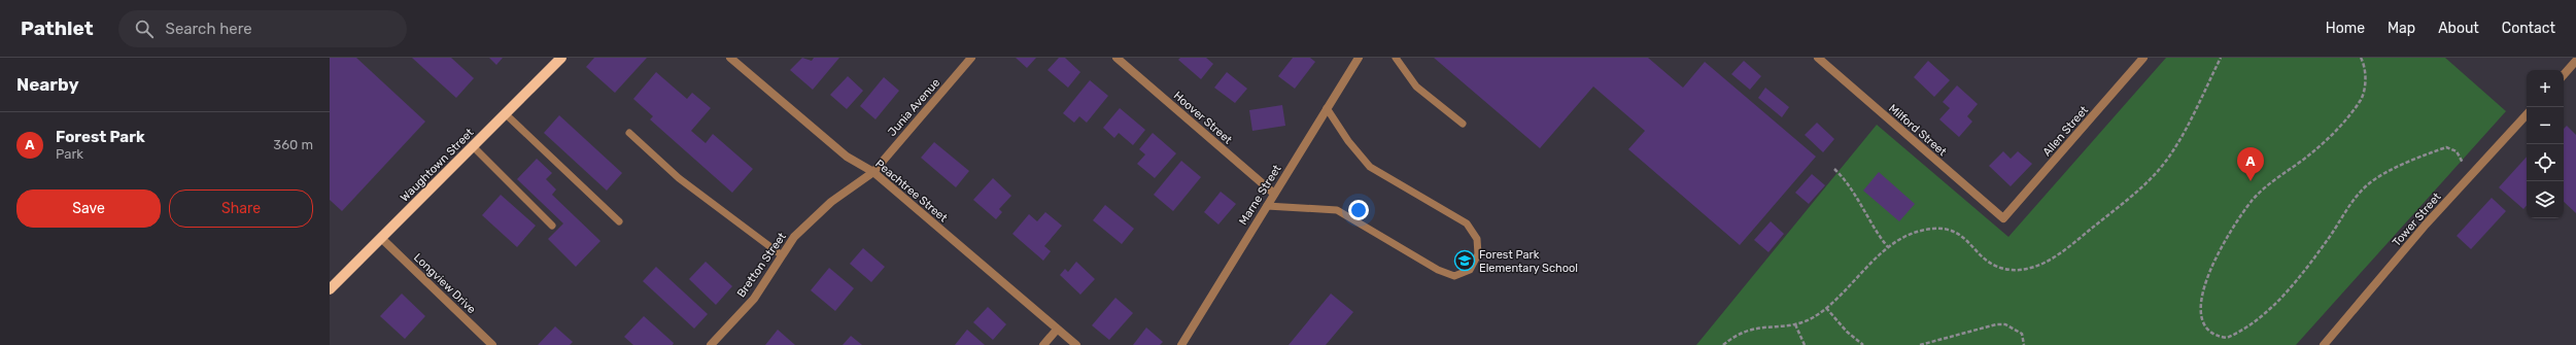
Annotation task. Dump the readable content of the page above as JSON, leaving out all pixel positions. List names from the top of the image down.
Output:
{
  "streets": {
    "main road": ["Waughtown Street"],
    "street": [
      "Junia Avenue",
      "Hoover Street",
      "Milford Street",
      "Allen Street",
      "Peachtree Street",
      "Marne Street",
      "Tower Street",
      "Bretton Street",
      "Longview Drive"
    ]
  },
  "crossings": [
    ["Junia Avenue", "Peachtree Street"],
    ["Junia Avenue", "Bretton Street"],
    ["Hoover Street", "Marne Street"],
    ["Milford Street", "Allen Street"],
    ["Waughtown Street", "Longview Drive"],
    ["Peachtree Street", "Bretton Street"]
  ],
  "places": {
    "school or university": ["Forest Park Elementary School"]
  },
  "page": {
    "header": "Pathlet",
    "search": "Search here",
    "nav": [
      "Home",
      "Map",
      "About",
      "Contact"
    ],
    "heading": "Nearby",
    "map_buttons": ["+", "−"],
    "list": [
      {
        "mark": "A",
        "name": "Forest Park",
        "note": "Park",
        "value": "360 m"
      }
    ],
    "pins": "A",
    "buttons": ["Save", "Share"]
  }
}
